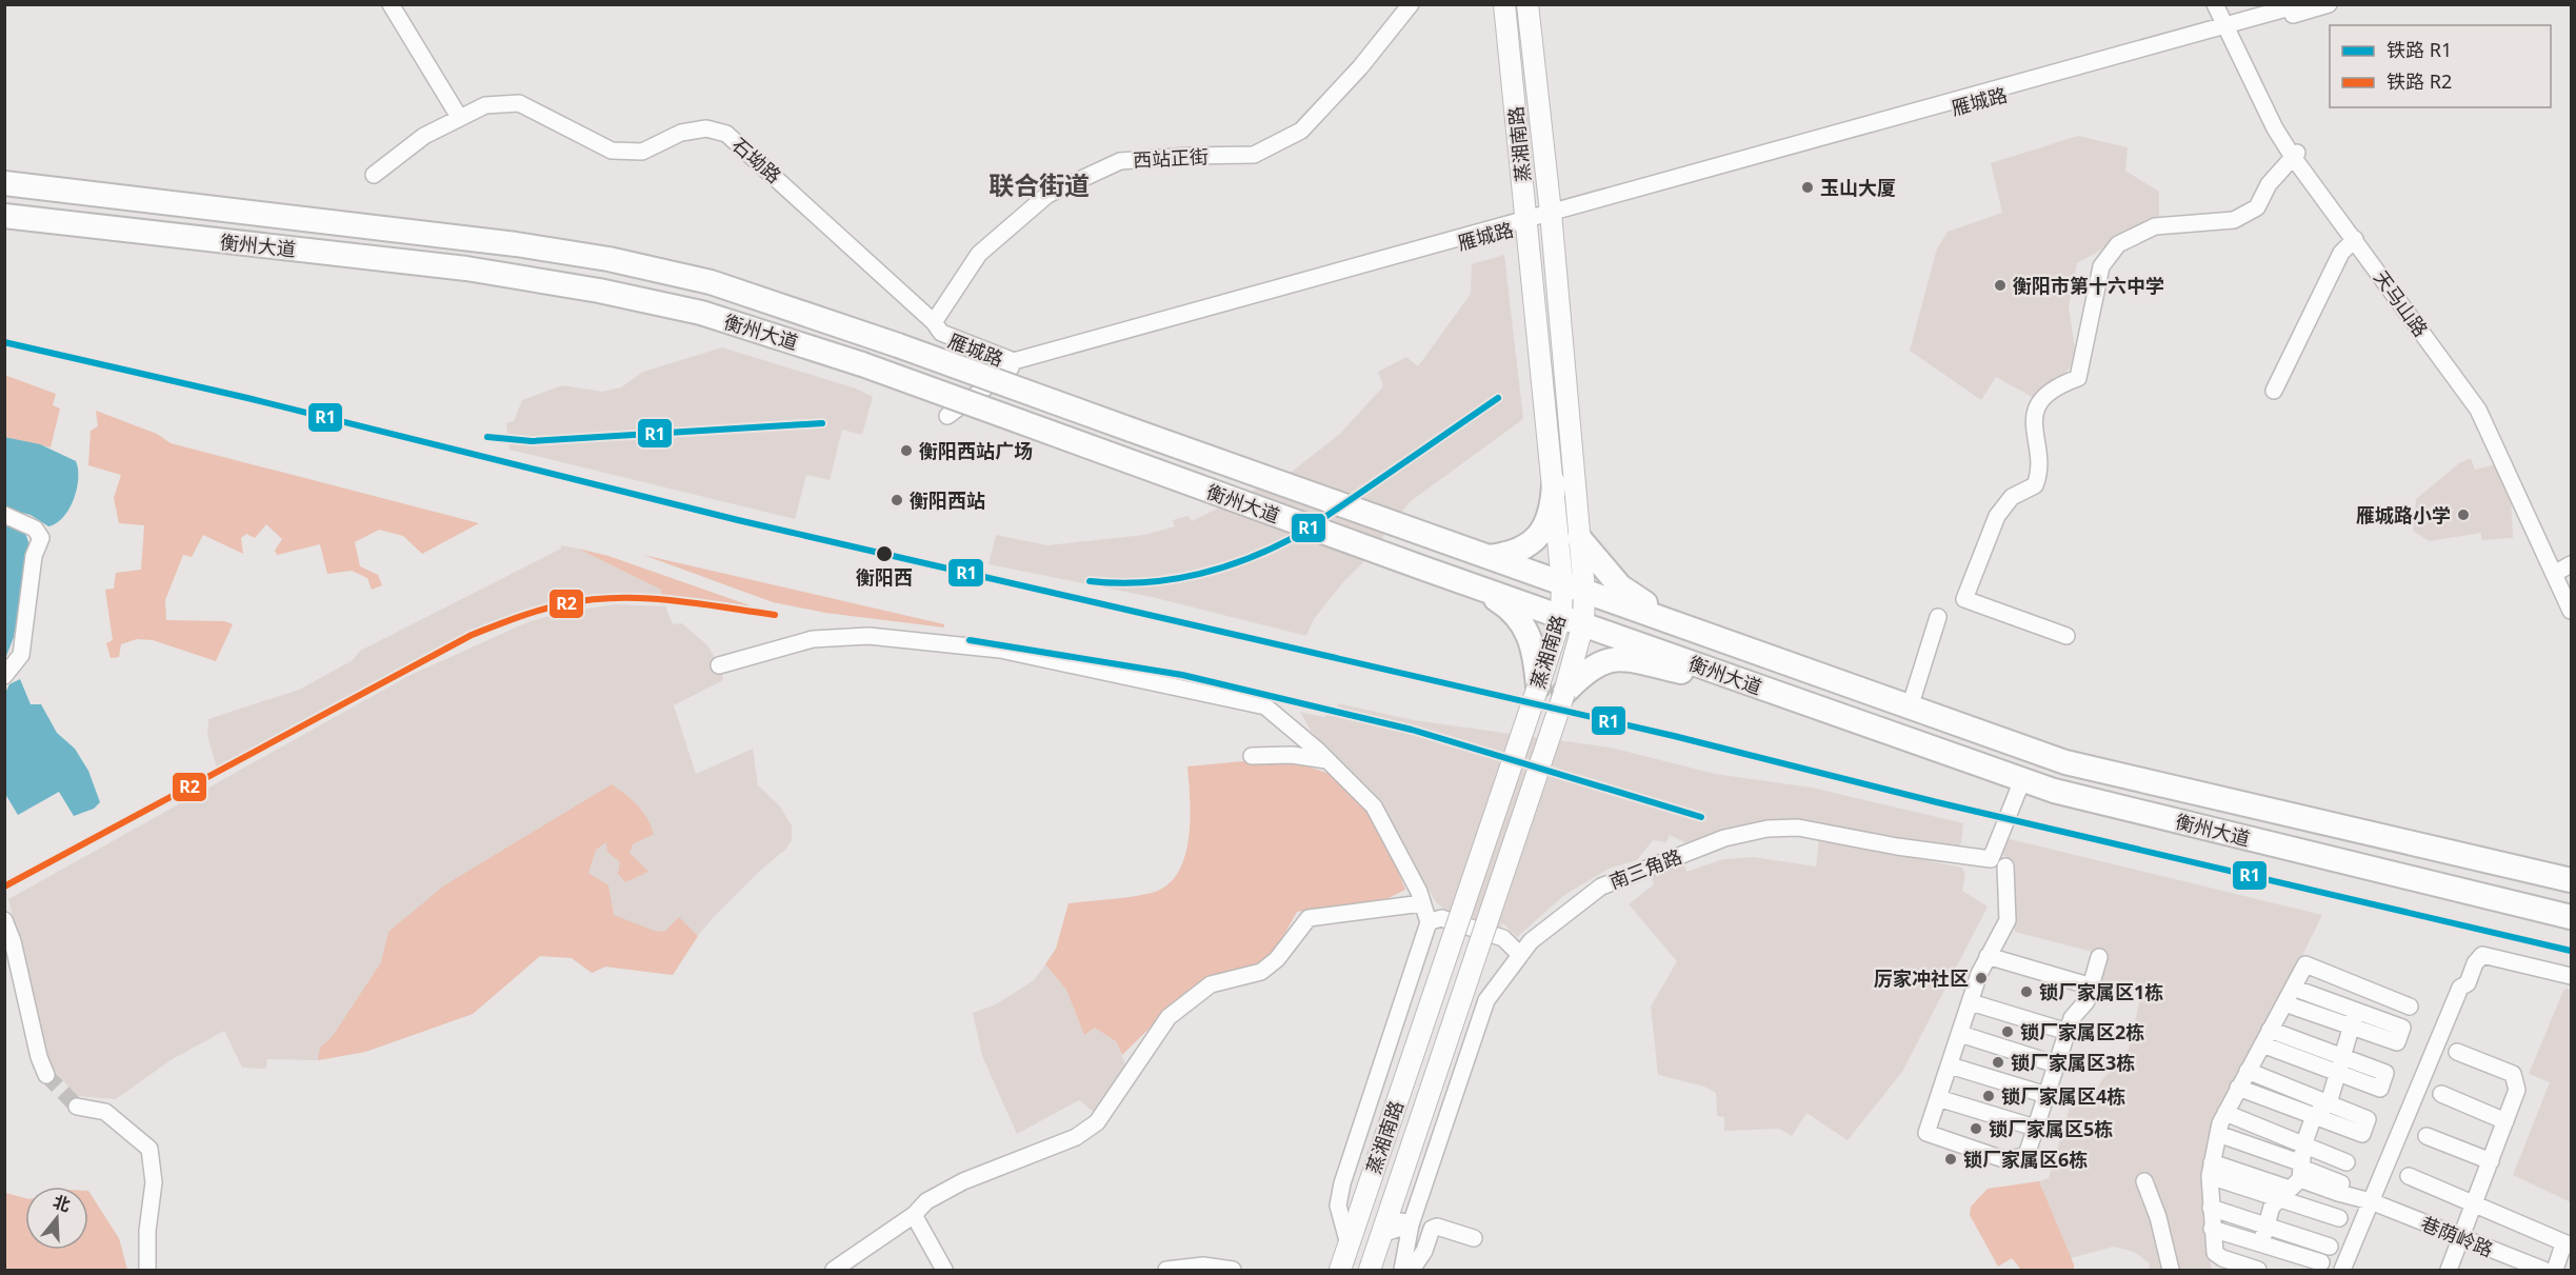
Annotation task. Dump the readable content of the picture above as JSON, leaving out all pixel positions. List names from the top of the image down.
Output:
{
  "streets": {
    "highway": ["衡州大道"],
    "main road": ["蒸湘南路"],
    "street": [
      "雁城路",
      "西站正街",
      "石坳路",
      "天马山路",
      "南三角路",
      "巷荫岭路"
    ]
  },
  "crossings": [
    ["雁城路", "蒸湘南路"],
    ["雁城路", "西站正街"],
    ["雁城路", "石坳路"],
    ["雁城路", "天马山路"],
    ["蒸湘南路", "衡州大道"],
    ["西站正街", "石坳路"],
    ["衡州大道", "南三角路"]
  ],
  "districts": ["联合街道"],
  "places": [
    "玉山大厦",
    "衡阳市第十六中学",
    "衡阳西站广场",
    "衡阳西站",
    "雁城路小学",
    "衡阳西",
    "厉家冲社区",
    "锁厂家属区1栋",
    "锁厂家属区2栋",
    "锁厂家属区3栋",
    "锁厂家属区4栋",
    "锁厂家属区5栋",
    "锁厂家属区6栋"
  ],
  "lines": ["rail line R1", "rail line R2"],
  "legend": ["铁路 R1", "铁路 R2"],
  "north": "top"
}
